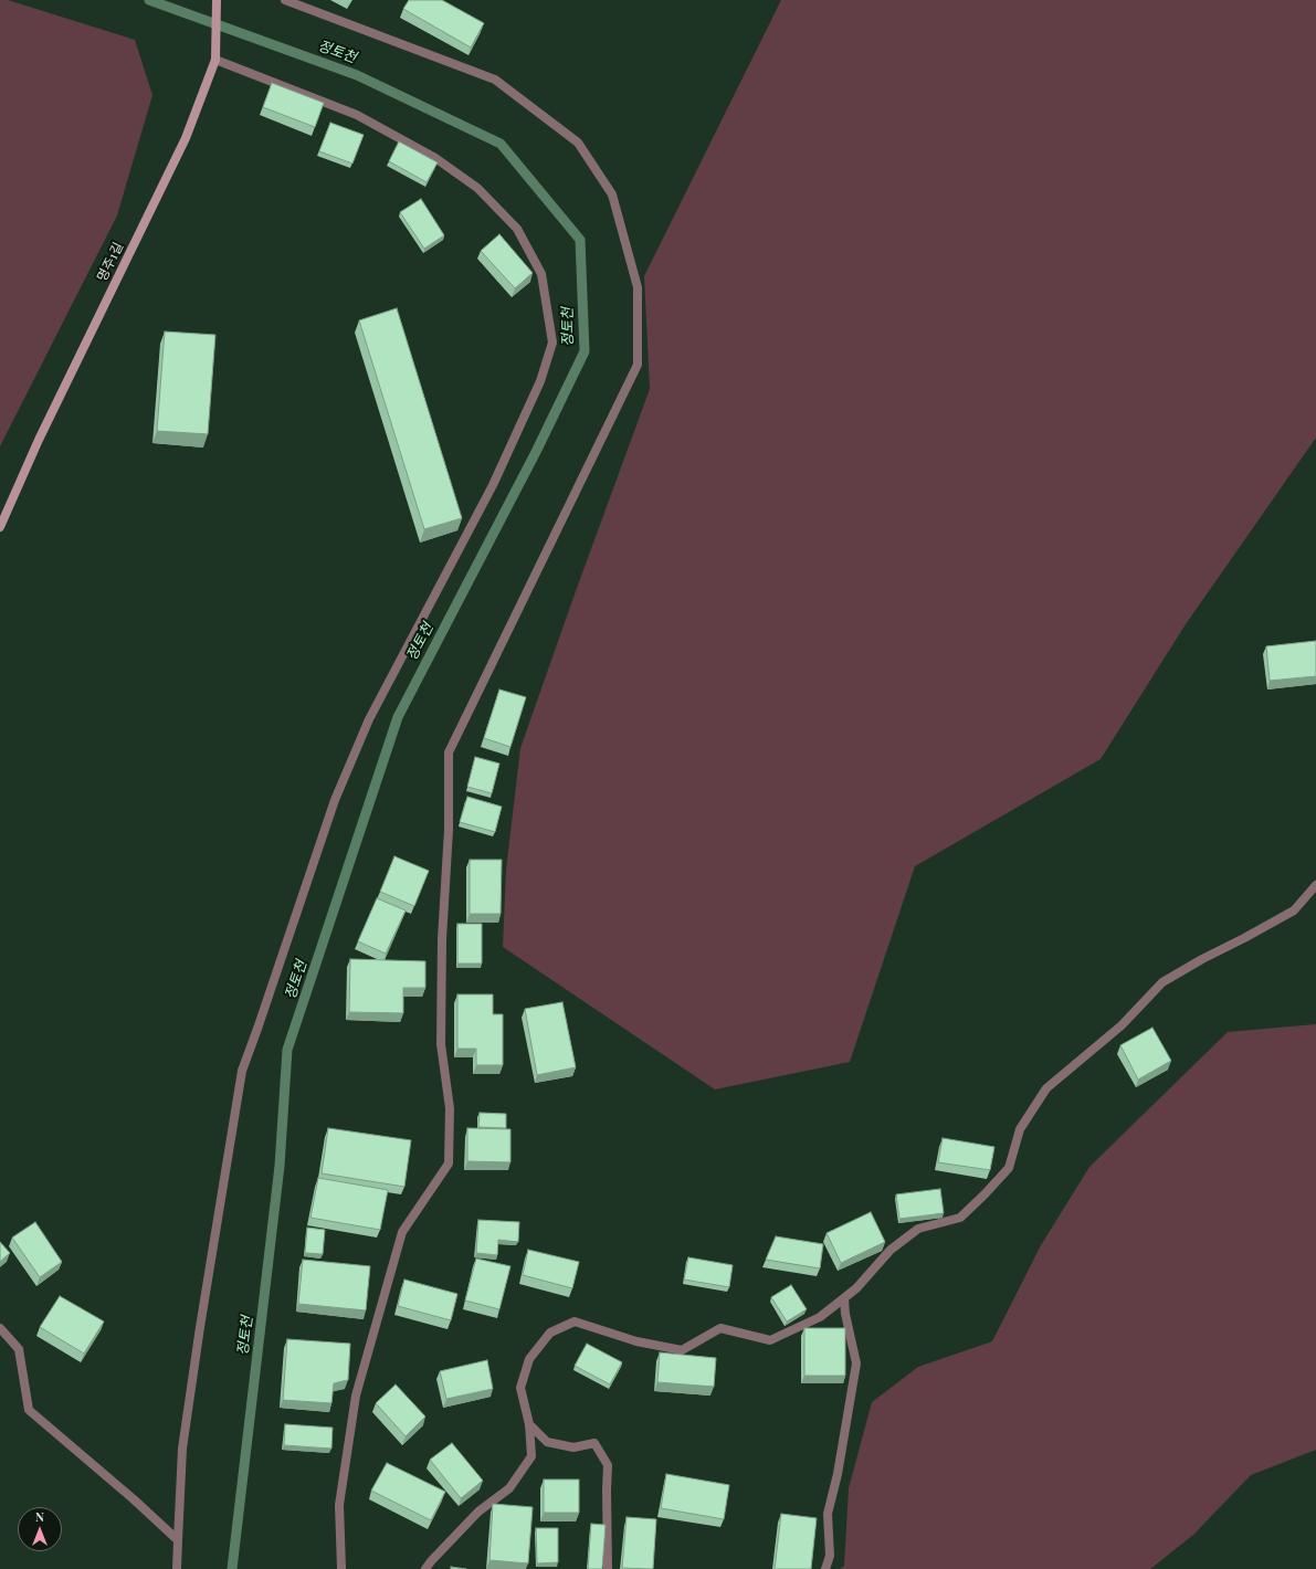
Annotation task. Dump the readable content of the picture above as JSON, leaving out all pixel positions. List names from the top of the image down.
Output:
{
  "streets": {
    "street": ["명주1길"]
  },
  "water": ["정토천"],
  "north": "top"
}
